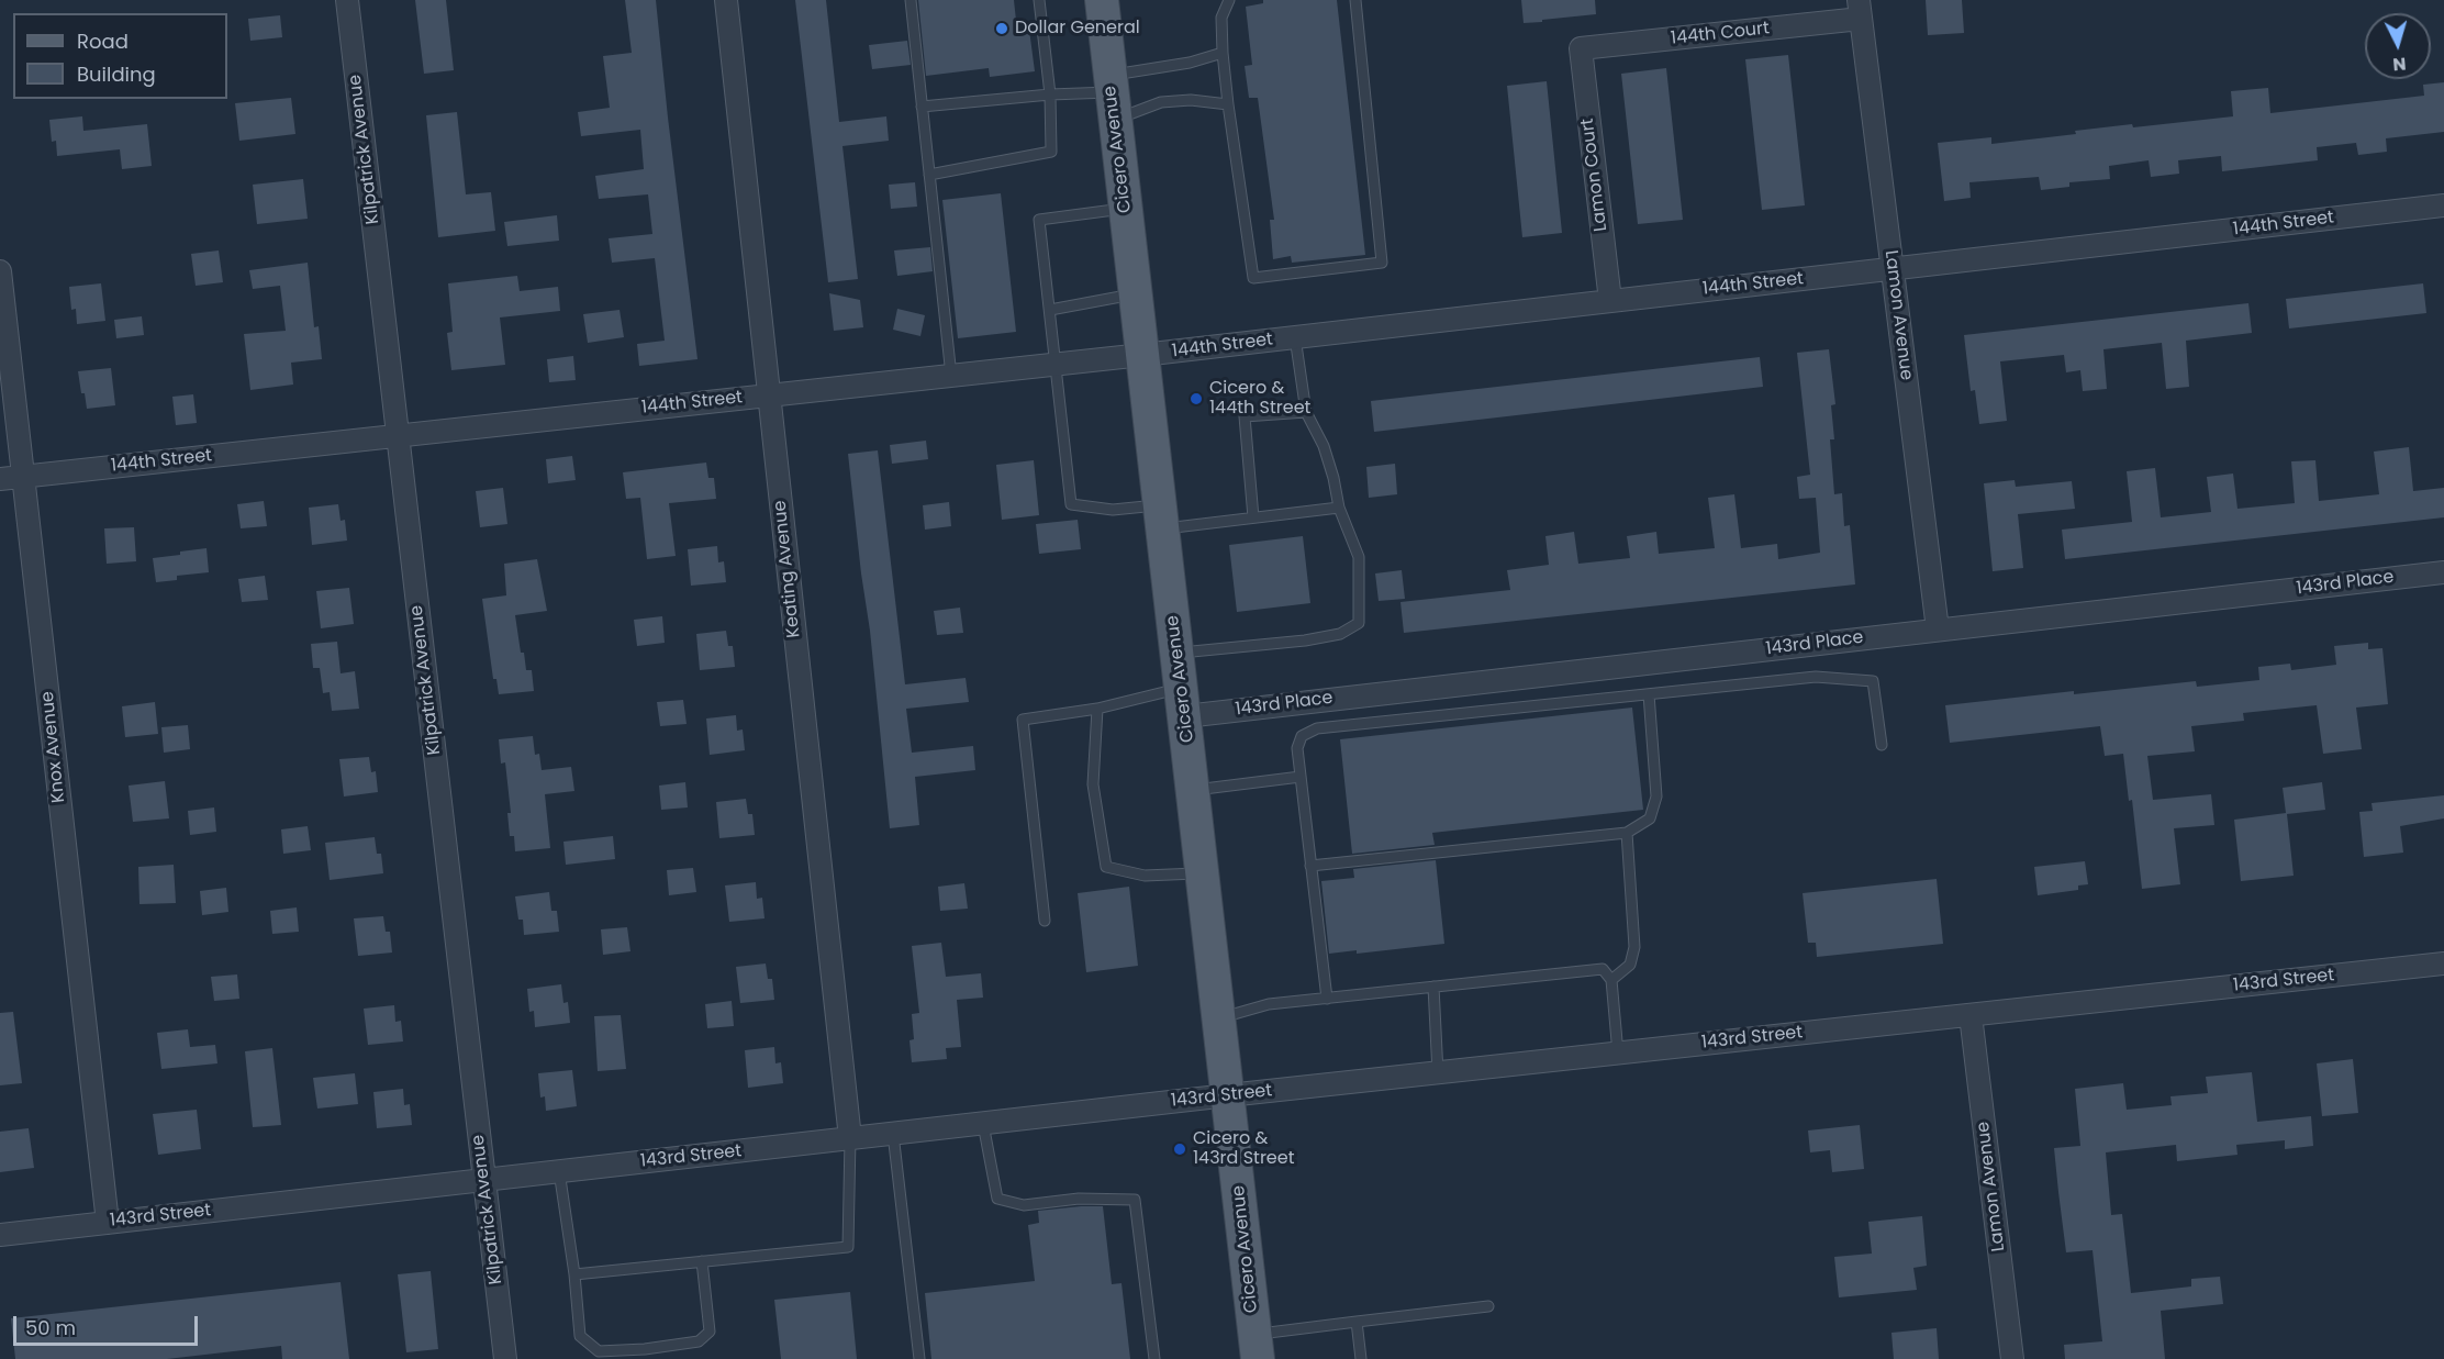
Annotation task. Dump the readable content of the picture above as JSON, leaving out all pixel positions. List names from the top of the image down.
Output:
{
  "streets": {
    "main road": ["Cicero Avenue"],
    "street": [
      "144th Court",
      "Kilpatrick Avenue",
      "Lamon Court",
      "144th Street",
      "Lamon Avenue",
      "Keating Avenue",
      "143rd Place",
      "Knox Avenue",
      "143rd Street"
    ]
  },
  "crossings": [
    ["144th Court", "Lamon Court"],
    ["144th Court", "Lamon Avenue"],
    ["Kilpatrick Avenue", "144th Street"],
    ["Kilpatrick Avenue", "143rd Street"],
    ["Cicero Avenue", "144th Street"],
    ["Cicero Avenue", "143rd Place"],
    ["Cicero Avenue", "143rd Street"],
    ["Lamon Court", "144th Street"],
    ["144th Street", "Lamon Avenue"],
    ["144th Street", "Keating Avenue"],
    ["144th Street", "Knox Avenue"],
    ["Lamon Avenue", "143rd Place"],
    ["Lamon Avenue", "143rd Street"],
    ["Keating Avenue", "143rd Street"],
    ["Knox Avenue", "143rd Street"]
  ],
  "places": ["Dollar General", "Cicero & 144th Street", "Cicero & 143rd Street"],
  "legend": ["Road", "Building"],
  "scale_bar": "50 m",
  "north": "bottom"
}
